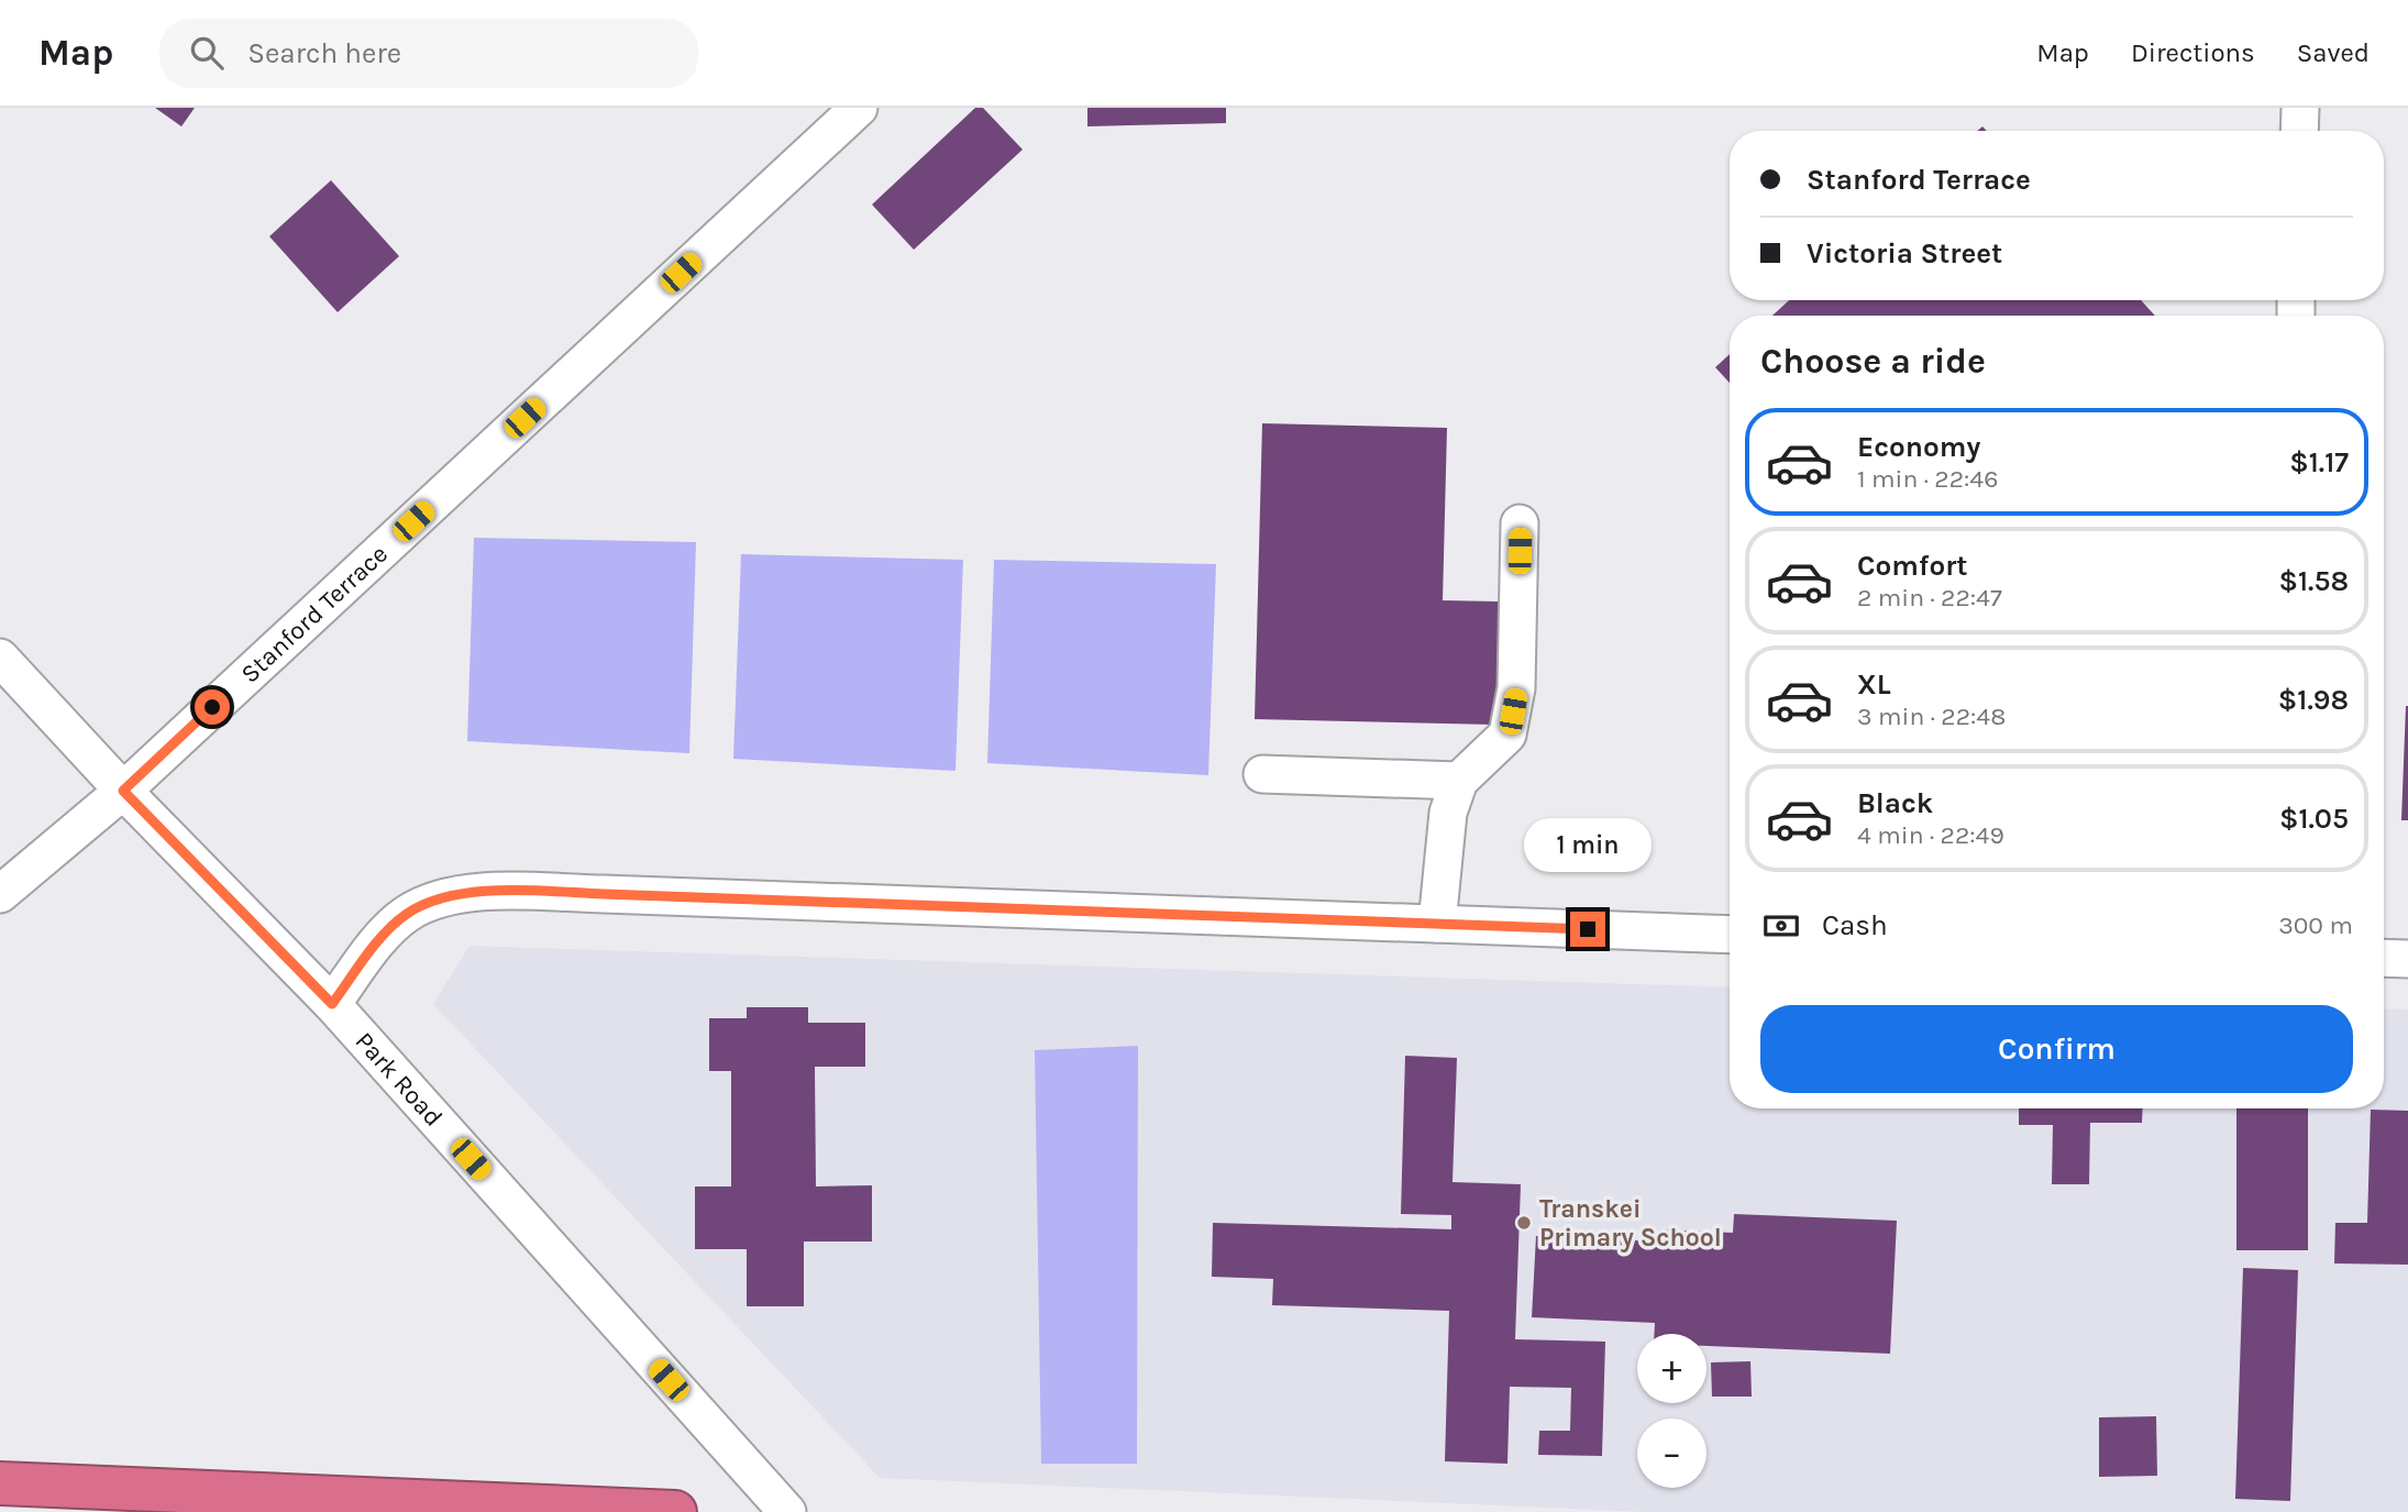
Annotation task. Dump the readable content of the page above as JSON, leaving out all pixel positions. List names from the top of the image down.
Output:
{
  "streets": {
    "street": ["Stanford Terrace", "Park Road"]
  },
  "crossings": [
    ["Stanford Terrace", "Park Road"]
  ],
  "places": ["Transkei Primary School"],
  "page": {
    "header": "Map",
    "search": "Search here",
    "nav": ["Map", "Directions", "Saved"],
    "banner": ["Stanford Terrace", "Victoria Street"],
    "heading": "Choose a ride",
    "list": [
      {
        "name": "Economy",
        "note": "1 min · 22:46",
        "value": "$1.17"
      },
      {
        "name": "Comfort",
        "note": "2 min · 22:47",
        "value": "$1.58"
      },
      {
        "name": "XL",
        "note": "3 min · 22:48",
        "value": "$1.98"
      },
      {
        "name": "Black",
        "note": "4 min · 22:49",
        "value": "$1.05"
      }
    ],
    "bubble": "1 min",
    "pay": ["Cash", "300 m"],
    "buttons": "Confirm",
    "map_buttons": ["+", "−"]
  }
}
